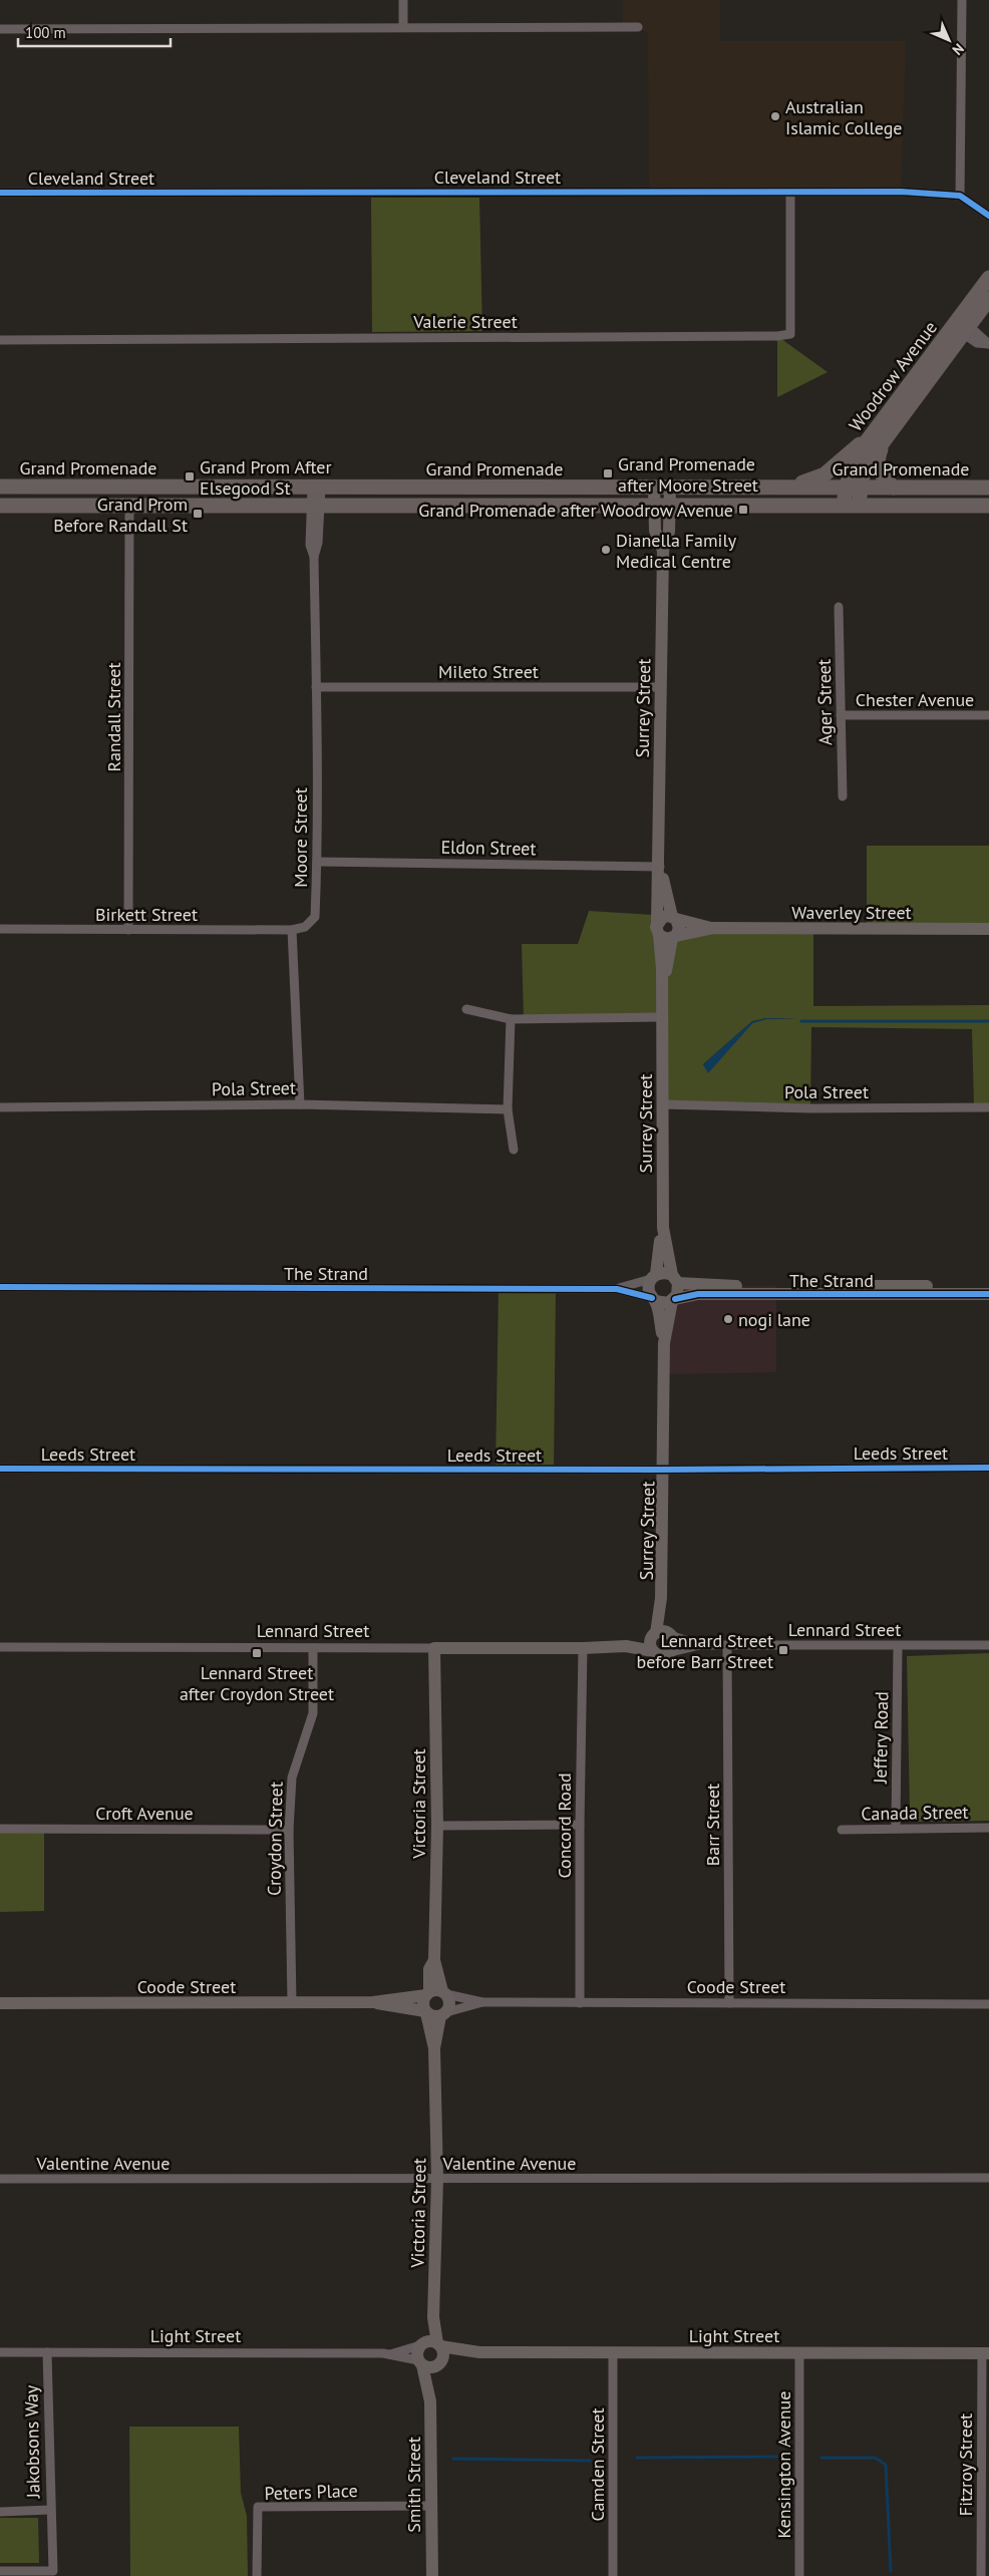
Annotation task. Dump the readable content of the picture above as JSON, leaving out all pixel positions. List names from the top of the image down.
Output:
{
  "streets": {
    "main road": ["Woodrow Avenue", "Grand Promenade"],
    "street": [
      "Cleveland Street",
      "Valerie Street",
      "Mileto Street",
      "Chester Avenue",
      "Ager Street",
      "Surrey Street",
      "Randall Street",
      "Moore Street",
      "Eldon Street",
      "Waverley Street",
      "Birkett Street",
      "Pola Street",
      "The Strand",
      "Leeds Street",
      "Lennard Street",
      "Jeffery Road",
      "Victoria Street",
      "Croft Avenue",
      "Canada Street",
      "Barr Street",
      "Concord Road",
      "Croydon Street",
      "Coode Street",
      "Valentine Avenue",
      "Light Street",
      "Jakobsons Way",
      "Camden Street",
      "Kensington Avenue",
      "Fitzroy Street",
      "Smith Street",
      "Peters Place"
    ]
  },
  "crossings": [
    ["Cleveland Street", "Valerie Street"],
    ["Woodrow Avenue", "Grand Promenade"],
    ["Grand Promenade", "Surrey Street"],
    ["Grand Promenade", "Randall Street"],
    ["Grand Promenade", "Moore Street"],
    ["Mileto Street", "Surrey Street"],
    ["Mileto Street", "Moore Street"],
    ["Chester Avenue", "Ager Street"],
    ["Surrey Street", "Eldon Street"],
    ["Surrey Street", "Waverley Street"],
    ["Surrey Street", "Pola Street"],
    ["Surrey Street", "The Strand"],
    ["Surrey Street", "Leeds Street"],
    ["Surrey Street", "Lennard Street"],
    ["Randall Street", "Birkett Street"],
    ["Moore Street", "Eldon Street"],
    ["Moore Street", "Birkett Street"],
    ["Lennard Street", "Jeffery Road"],
    ["Lennard Street", "Victoria Street"],
    ["Lennard Street", "Barr Street"],
    ["Lennard Street", "Concord Road"],
    ["Lennard Street", "Croydon Street"],
    ["Jeffery Road", "Canada Street"],
    ["Victoria Street", "Coode Street"],
    ["Victoria Street", "Valentine Avenue"],
    ["Victoria Street", "Light Street"],
    ["Victoria Street", "Smith Street"],
    ["Croft Avenue", "Croydon Street"],
    ["Barr Street", "Coode Street"],
    ["Concord Road", "Coode Street"],
    ["Croydon Street", "Coode Street"],
    ["Light Street", "Jakobsons Way"],
    ["Light Street", "Camden Street"],
    ["Light Street", "Kensington Avenue"],
    ["Light Street", "Fitzroy Street"],
    ["Light Street", "Smith Street"],
    ["Smith Street", "Peters Place"]
  ],
  "places": {
    "other": ["Australian Islamic College", "Dianella Family Medical Centre", "nogi lane"],
    "transit": [
      "Grand Promenade after Moore Street",
      "Grand Prom After Elsegood St",
      "Grand Promenade after Woodrow Avenue",
      "Grand Prom Before Randall St",
      "Lennard Street before Barr Street",
      "Lennard Street after Croydon Street"
    ]
  },
  "scale_bar": "100 m",
  "north": "bottom right"
}
